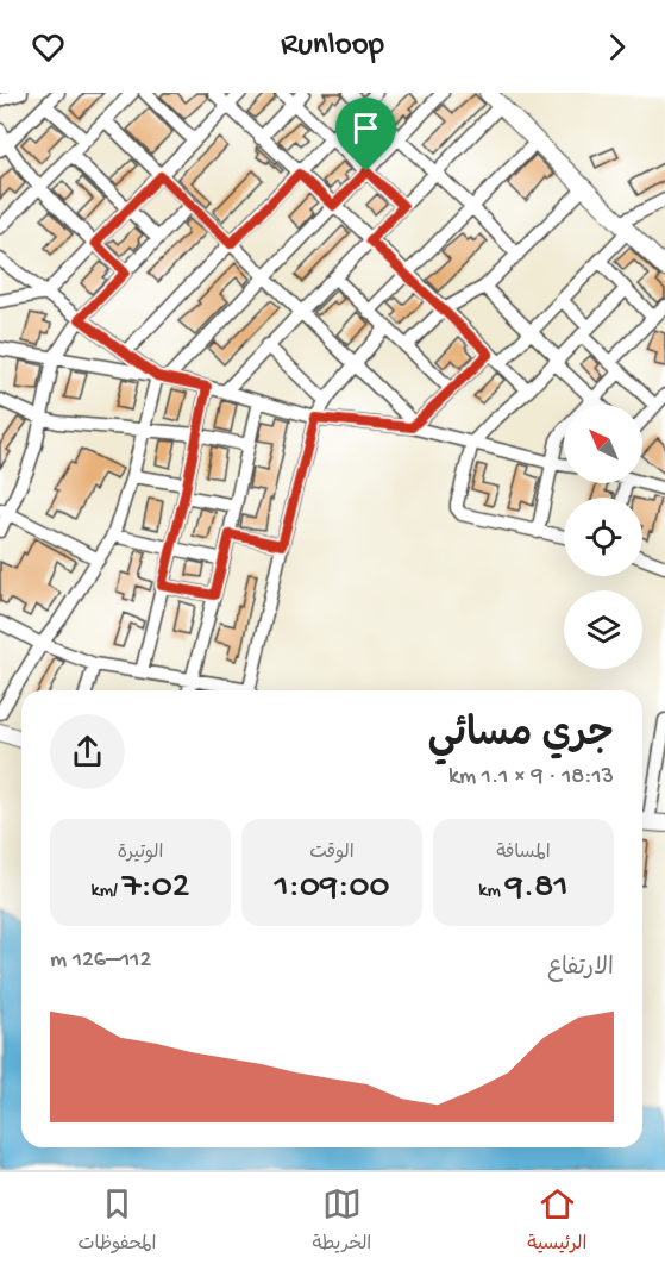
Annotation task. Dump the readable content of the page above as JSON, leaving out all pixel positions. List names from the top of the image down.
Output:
{
  "north": "top left",
  "page": {
    "header": "Runloop",
    "heading": ["جري مسائي", "18:13 · 9 × 1.1 km"],
    "stats": [
      ["المسافة", "9.81 km"],
      ["الوقت", "1:09:00"],
      ["الوتيرة", "7:02 /km"]
    ],
    "chart": ["الارتفاع", "112–126 m"],
    "tabs": ["الرئيسية", "الخريطة", "المحفوظات"]
  }
}
